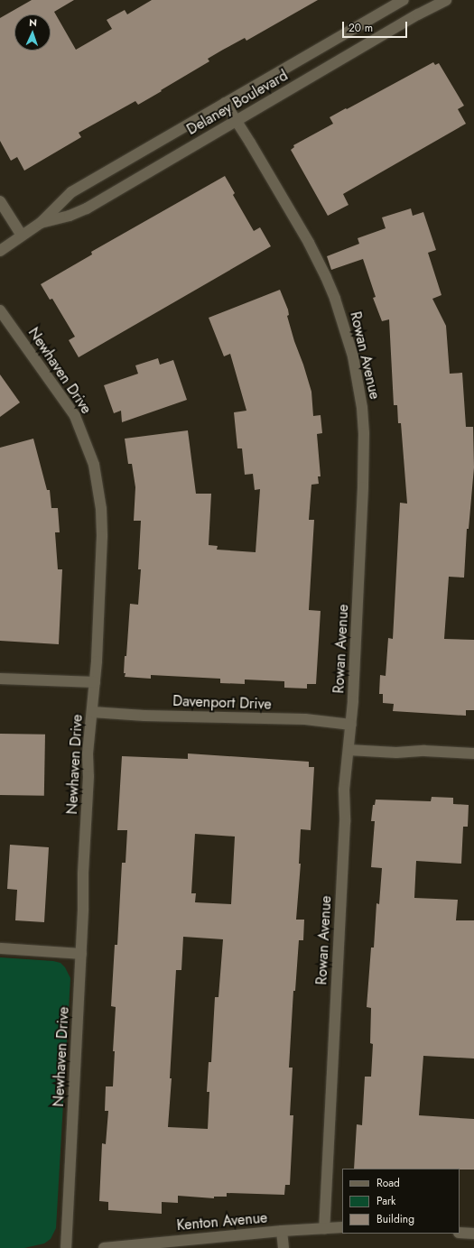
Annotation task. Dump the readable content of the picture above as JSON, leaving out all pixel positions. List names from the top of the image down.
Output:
{
  "streets": {
    "street": [
      "Delaney Boulevard",
      "Rowan Avenue",
      "Newhaven Drive",
      "Davenport Drive",
      "Kenton Avenue"
    ]
  },
  "crossings": [
    ["Delaney Boulevard", "Rowan Avenue"],
    ["Rowan Avenue", "Davenport Drive"],
    ["Rowan Avenue", "Kenton Avenue"],
    ["Newhaven Drive", "Davenport Drive"]
  ],
  "legend": ["Road", "Park", "Building"],
  "scale_bar": "20 m",
  "north": "top"
}
